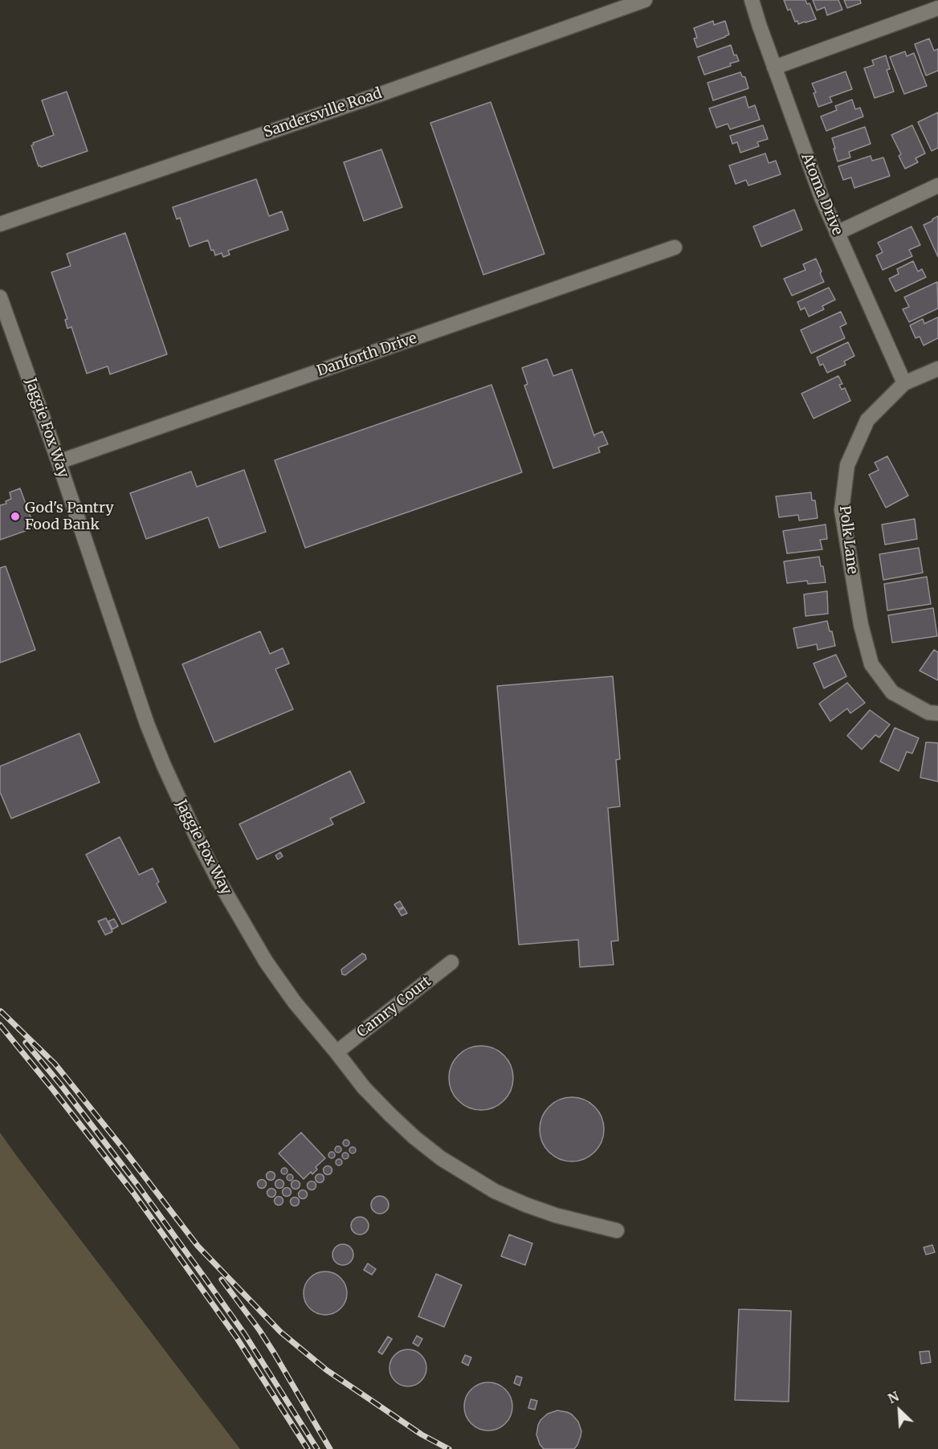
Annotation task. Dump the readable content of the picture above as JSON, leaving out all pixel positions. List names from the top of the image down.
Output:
{
  "streets": {
    "street": [
      "Sandersville Road",
      "Atoma Drive",
      "Danforth Drive",
      "Jaggie Fox Way",
      "Polk Lane",
      "Camry Court"
    ]
  },
  "crossings": [
    ["Atoma Drive", "Polk Lane"],
    ["Danforth Drive", "Jaggie Fox Way"],
    ["Jaggie Fox Way", "Camry Court"]
  ],
  "places": ["God's Pantry Food Bank"],
  "north": "top left"
}
